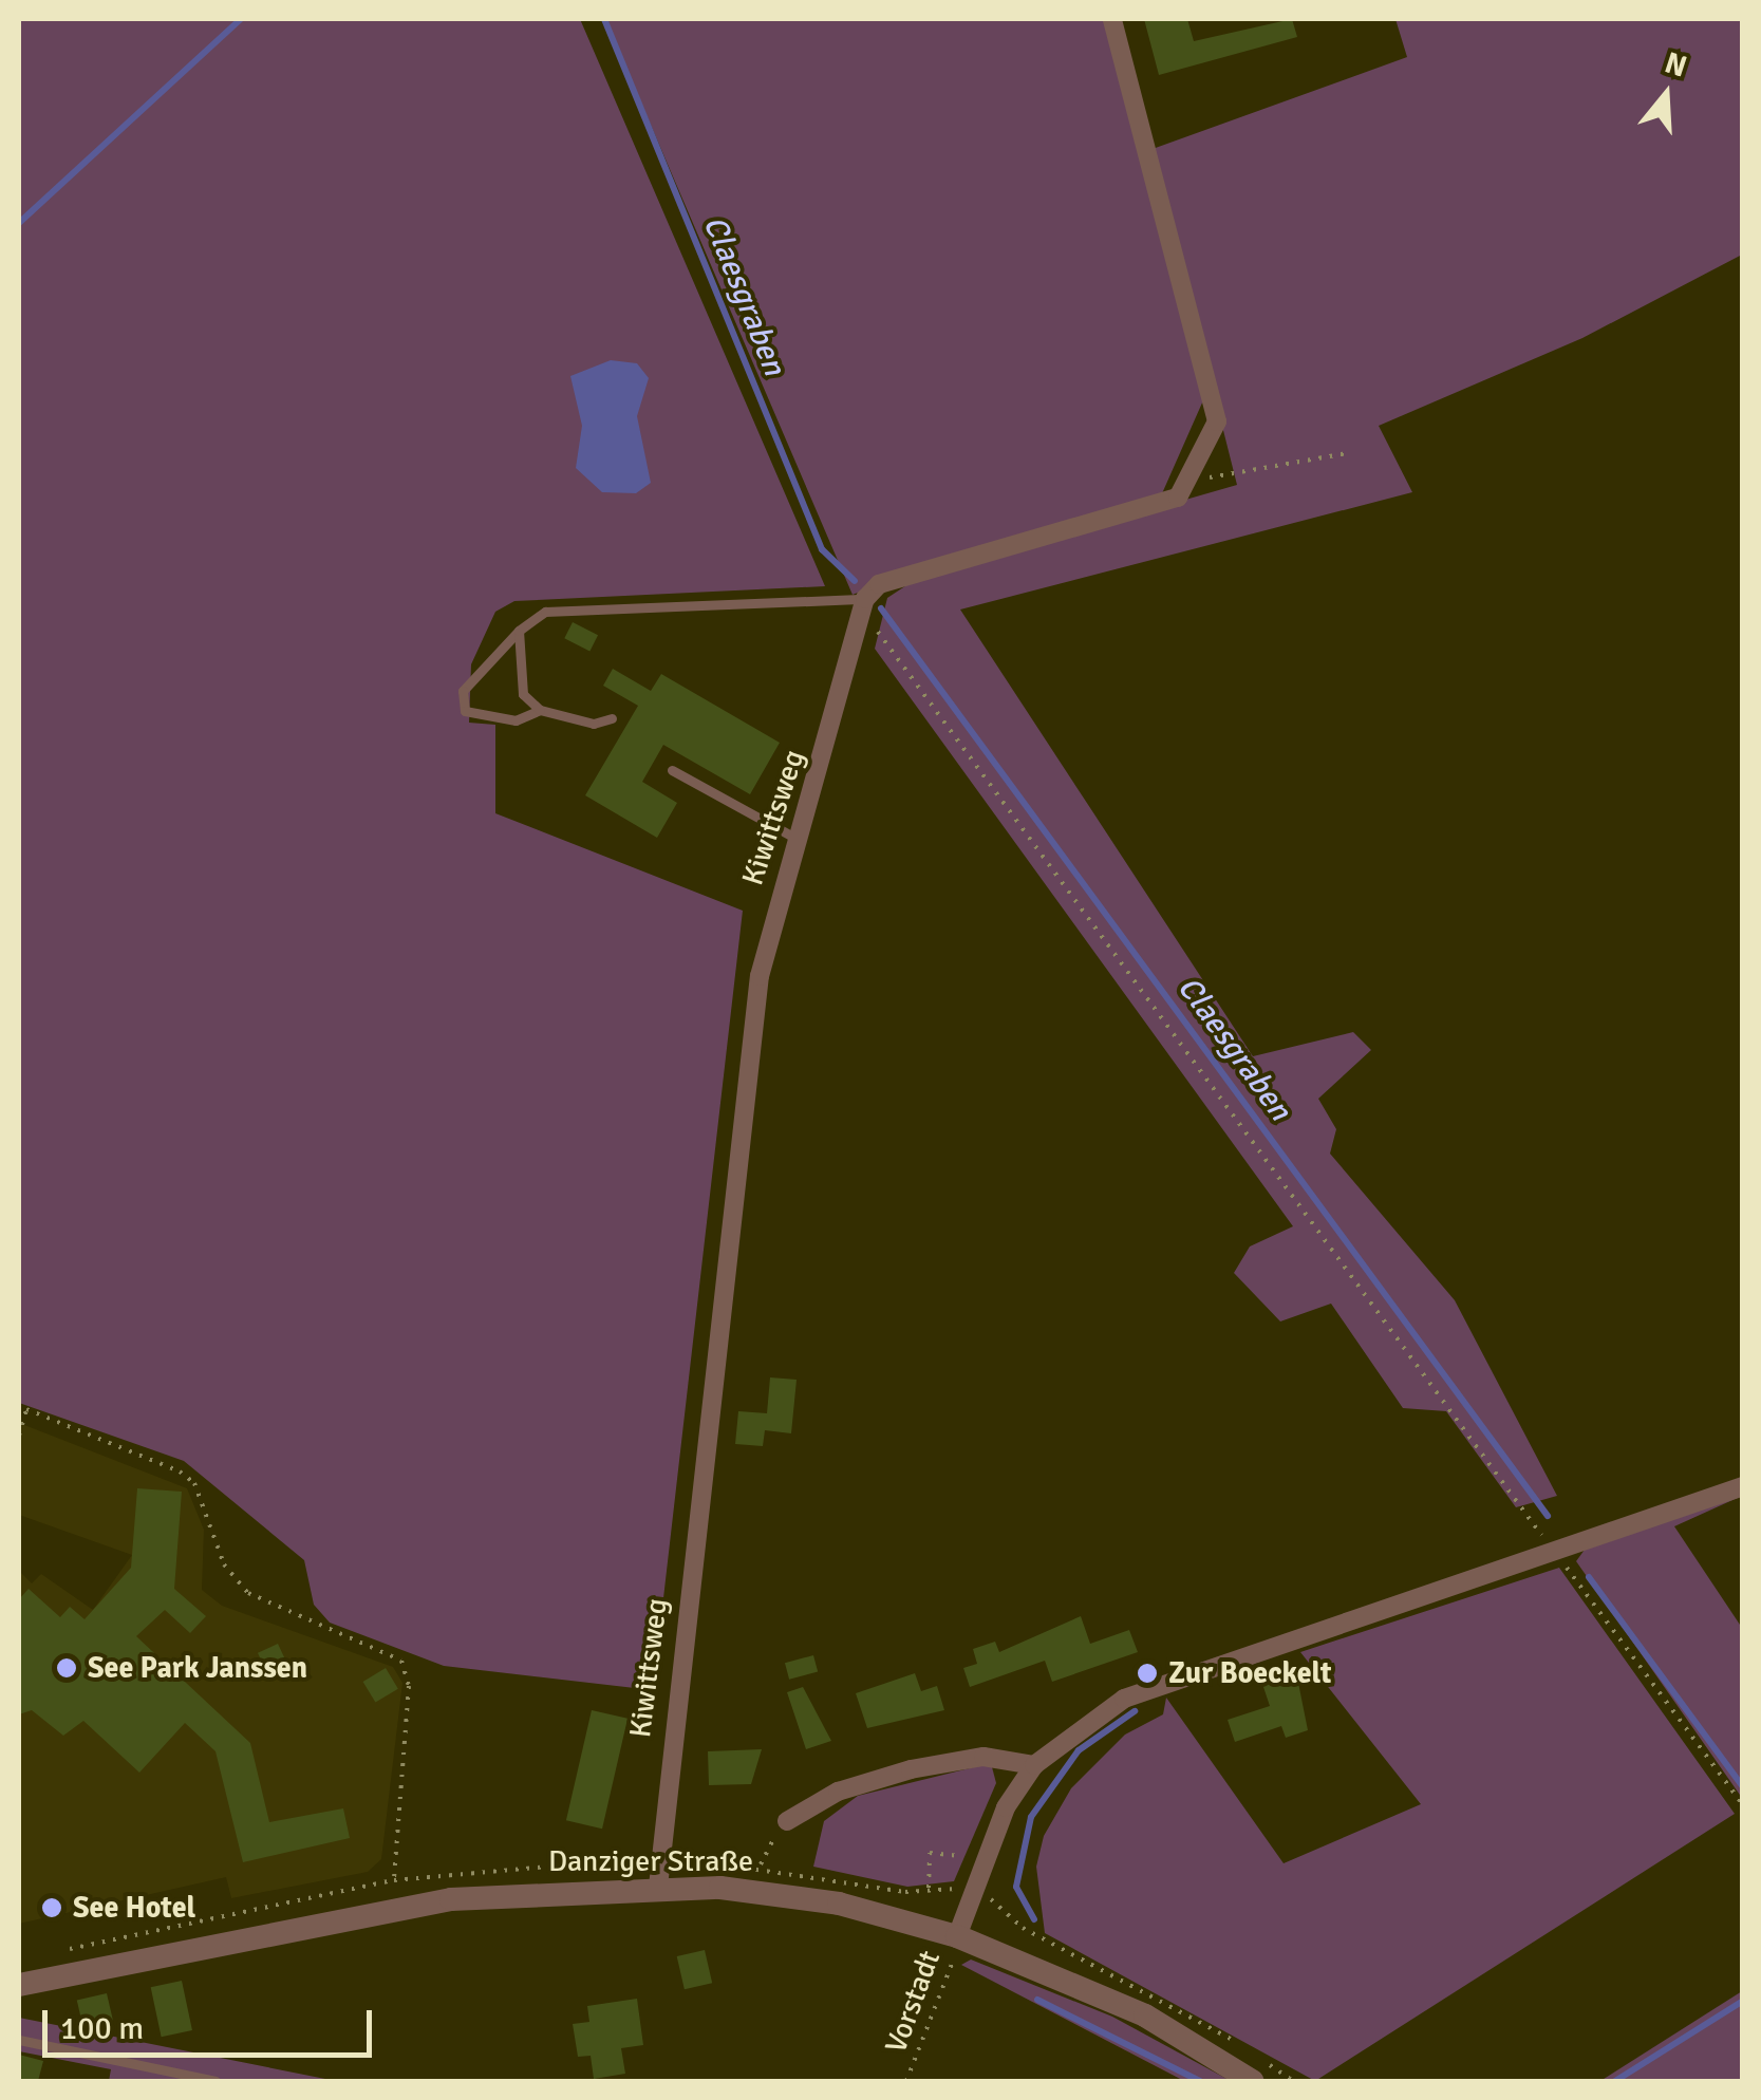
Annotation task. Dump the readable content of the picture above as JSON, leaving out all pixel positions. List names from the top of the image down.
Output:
{
  "streets": {
    "street": ["Kiwittsweg", "Danziger Straße"],
    "path": ["Vorstadt"]
  },
  "crossings": [
    ["Kiwittsweg", "Danziger Straße"],
    ["Danziger Straße", "Vorstadt"]
  ],
  "water": ["Claesgraben"],
  "places": ["See Park Janssen", "Zur Boeckelt", "See Hotel"],
  "scale_bar": "100 m",
  "north": "top"
}
